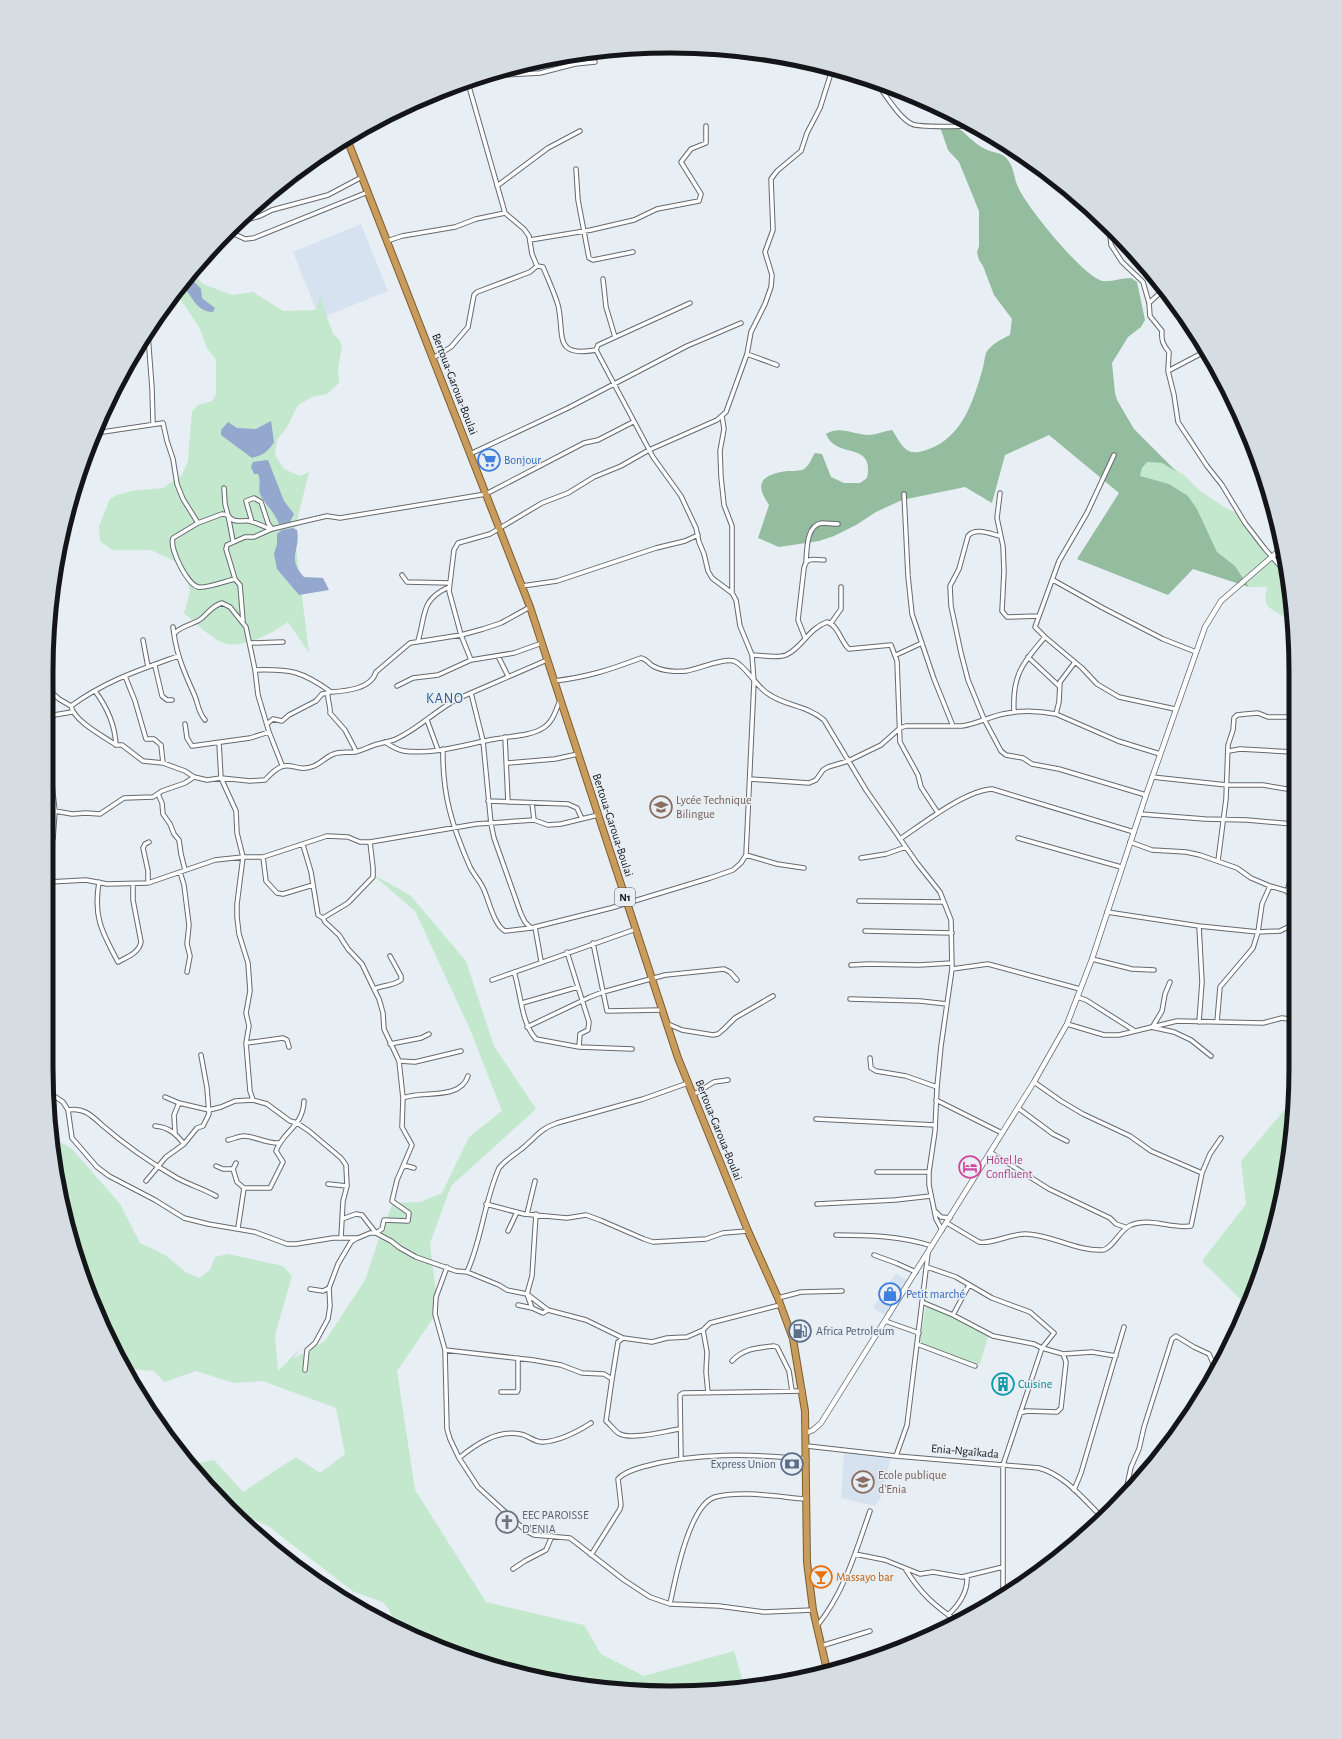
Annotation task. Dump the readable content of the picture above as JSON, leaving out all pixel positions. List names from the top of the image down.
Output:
{
  "streets": {
    "highway": ["Bertoua-Garoua-Boulai", "N1"],
    "street": ["Enia-Ngaîkada"]
  },
  "crossings": [
    ["Bertoua-Garoua-Boulai", "Enia-Ngaîkada"]
  ],
  "districts": ["KANO"],
  "places": {
    "supermarket": ["Bonjour"],
    "school or university": ["Lycée Technique Bilingue", "Ecole publique d'Enia"],
    "hotel": ["Hôtel le Confluent"],
    "shop": ["Petit marché"],
    "fuel station": ["Africa Petroleum"],
    "building": ["Cuisine"],
    "bank": ["Express Union"],
    "church": ["EEC PAROISSE D'ENIA"],
    "bar": ["Massayo bar"]
  }
}
